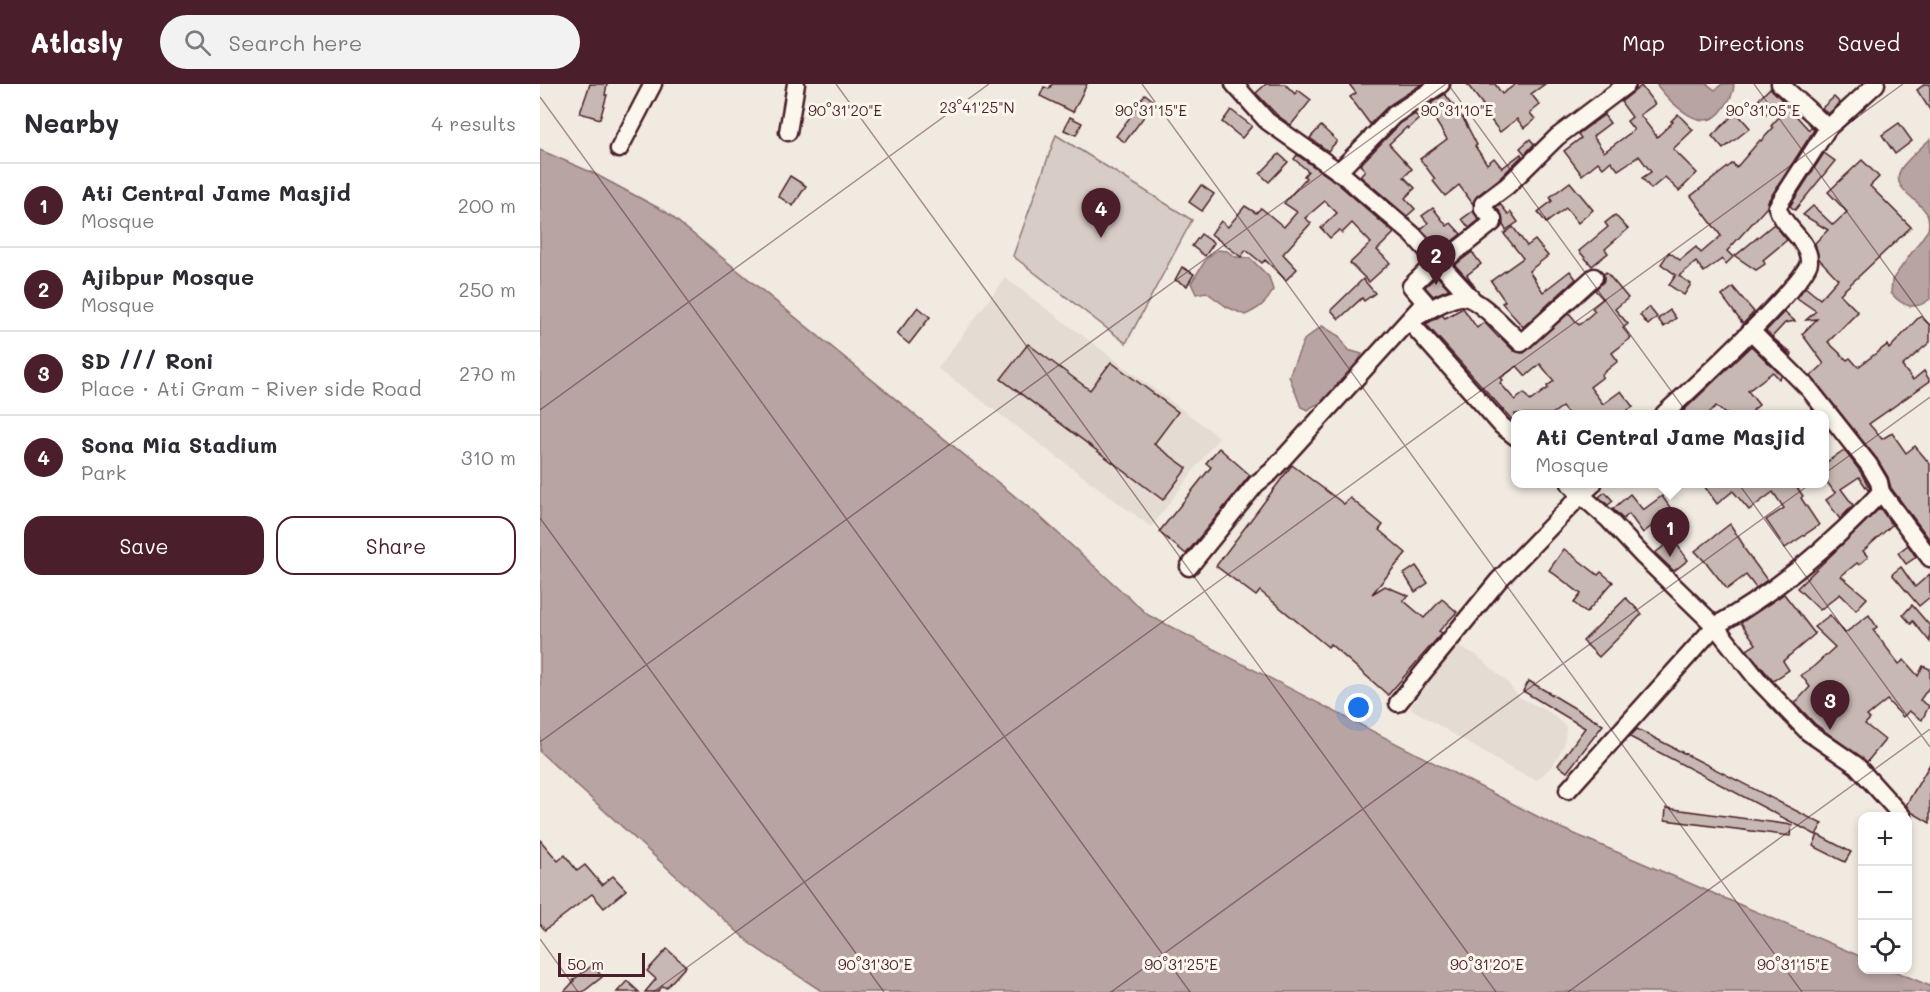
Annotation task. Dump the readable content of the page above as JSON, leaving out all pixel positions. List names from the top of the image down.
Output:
{
  "scale_bar": "50 m",
  "page": {
    "header": "Atlasly",
    "search": "Search here",
    "nav": ["Map", "Directions", "Saved"],
    "heading": ["Nearby", "4 results"],
    "list": [
      {
        "mark": "1",
        "name": "Ati Central Jame Masjid",
        "note": "Mosque",
        "value": "200 m"
      },
      {
        "mark": "2",
        "name": "Ajibpur Mosque",
        "note": "Mosque",
        "value": "250 m"
      },
      {
        "mark": "3",
        "name": "SD /// Roni",
        "note": "Place · Ati Gram - River side Road",
        "value": "270 m"
      },
      {
        "mark": "4",
        "name": "Sona Mia Stadium",
        "note": "Park",
        "value": "310 m"
      }
    ],
    "pins": [
      "4",
      "2",
      "1",
      "3"
    ],
    "popup": ["Ati Central Jame Masjid", "Mosque"],
    "buttons": ["Save", "Share"],
    "map_buttons": ["+", "−"],
    "scale": "50 m"
  },
  "coordinates": [
    "23°41'25\"N",
    "90°31'20\"E",
    "90°31'15\"E",
    "90°31'10\"E",
    "90°31'05\"E",
    "90°31'30\"E",
    "90°31'25\"E"
  ]
}
